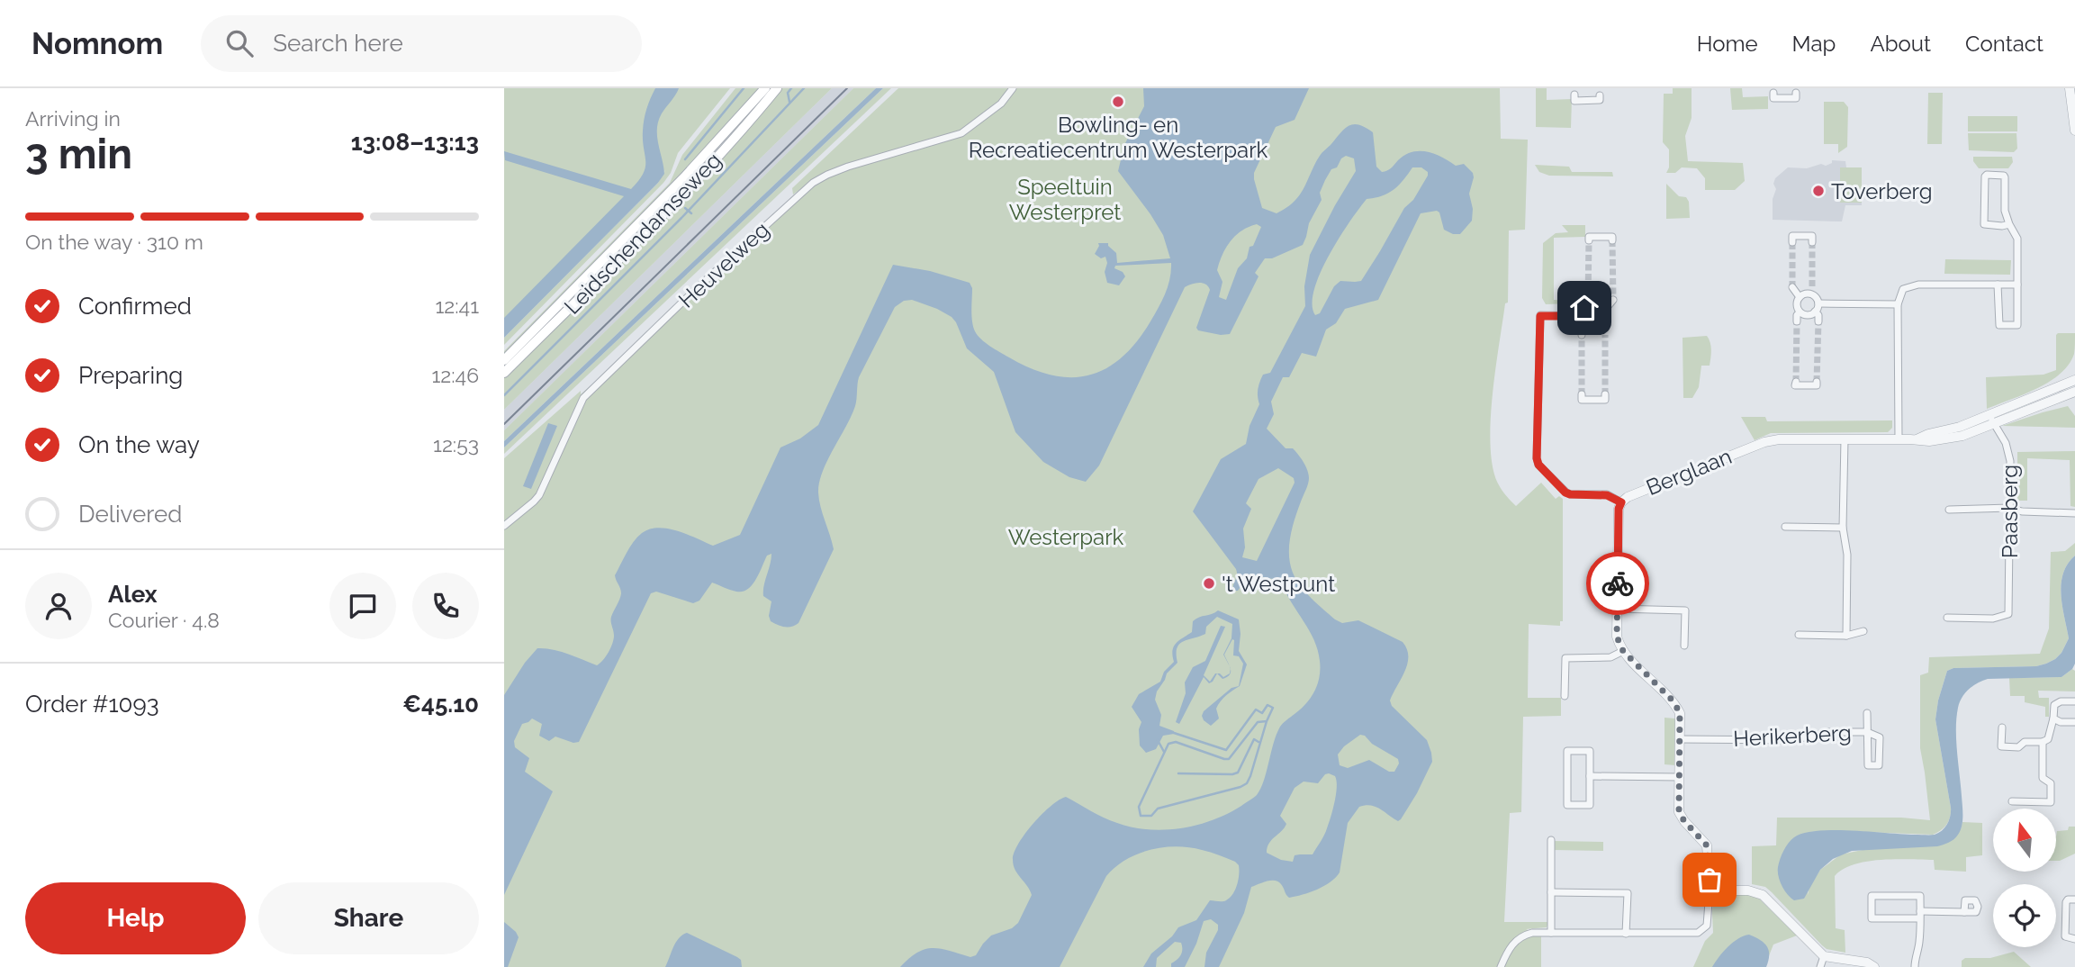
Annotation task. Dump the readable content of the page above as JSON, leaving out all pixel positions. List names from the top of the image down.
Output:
{
  "streets": {
    "main road": ["Leidschendamseweg"],
    "street": [
      "Heuvelweg",
      "Berglaan",
      "Paasberg",
      "Herikerberg"
    ]
  },
  "crossings": [
    ["Berglaan", "Paasberg"]
  ],
  "parks": ["Speeltuin Westerpret", "Westerpark"],
  "places": ["Bowling- en Recreatiecentrum Westerpark", "Toverberg", "'t Westpunt"],
  "north": "top",
  "page": {
    "header": "Nomnom",
    "search": "Search here",
    "nav": [
      "Home",
      "Map",
      "About",
      "Contact"
    ],
    "heading": ["3 min", "Arriving in", "13:08–13:13"],
    "panel": [
      "Alex",
      "Courier · 4.8",
      "Order #1093",
      "€45.10"
    ],
    "bar": "On the way · 310 m",
    "list": [
      ["Confirmed", "12:41"],
      ["Preparing", "12:46"],
      ["On the way", "12:53"],
      "Delivered"
    ],
    "buttons": ["Help", "Share"]
  }
}
